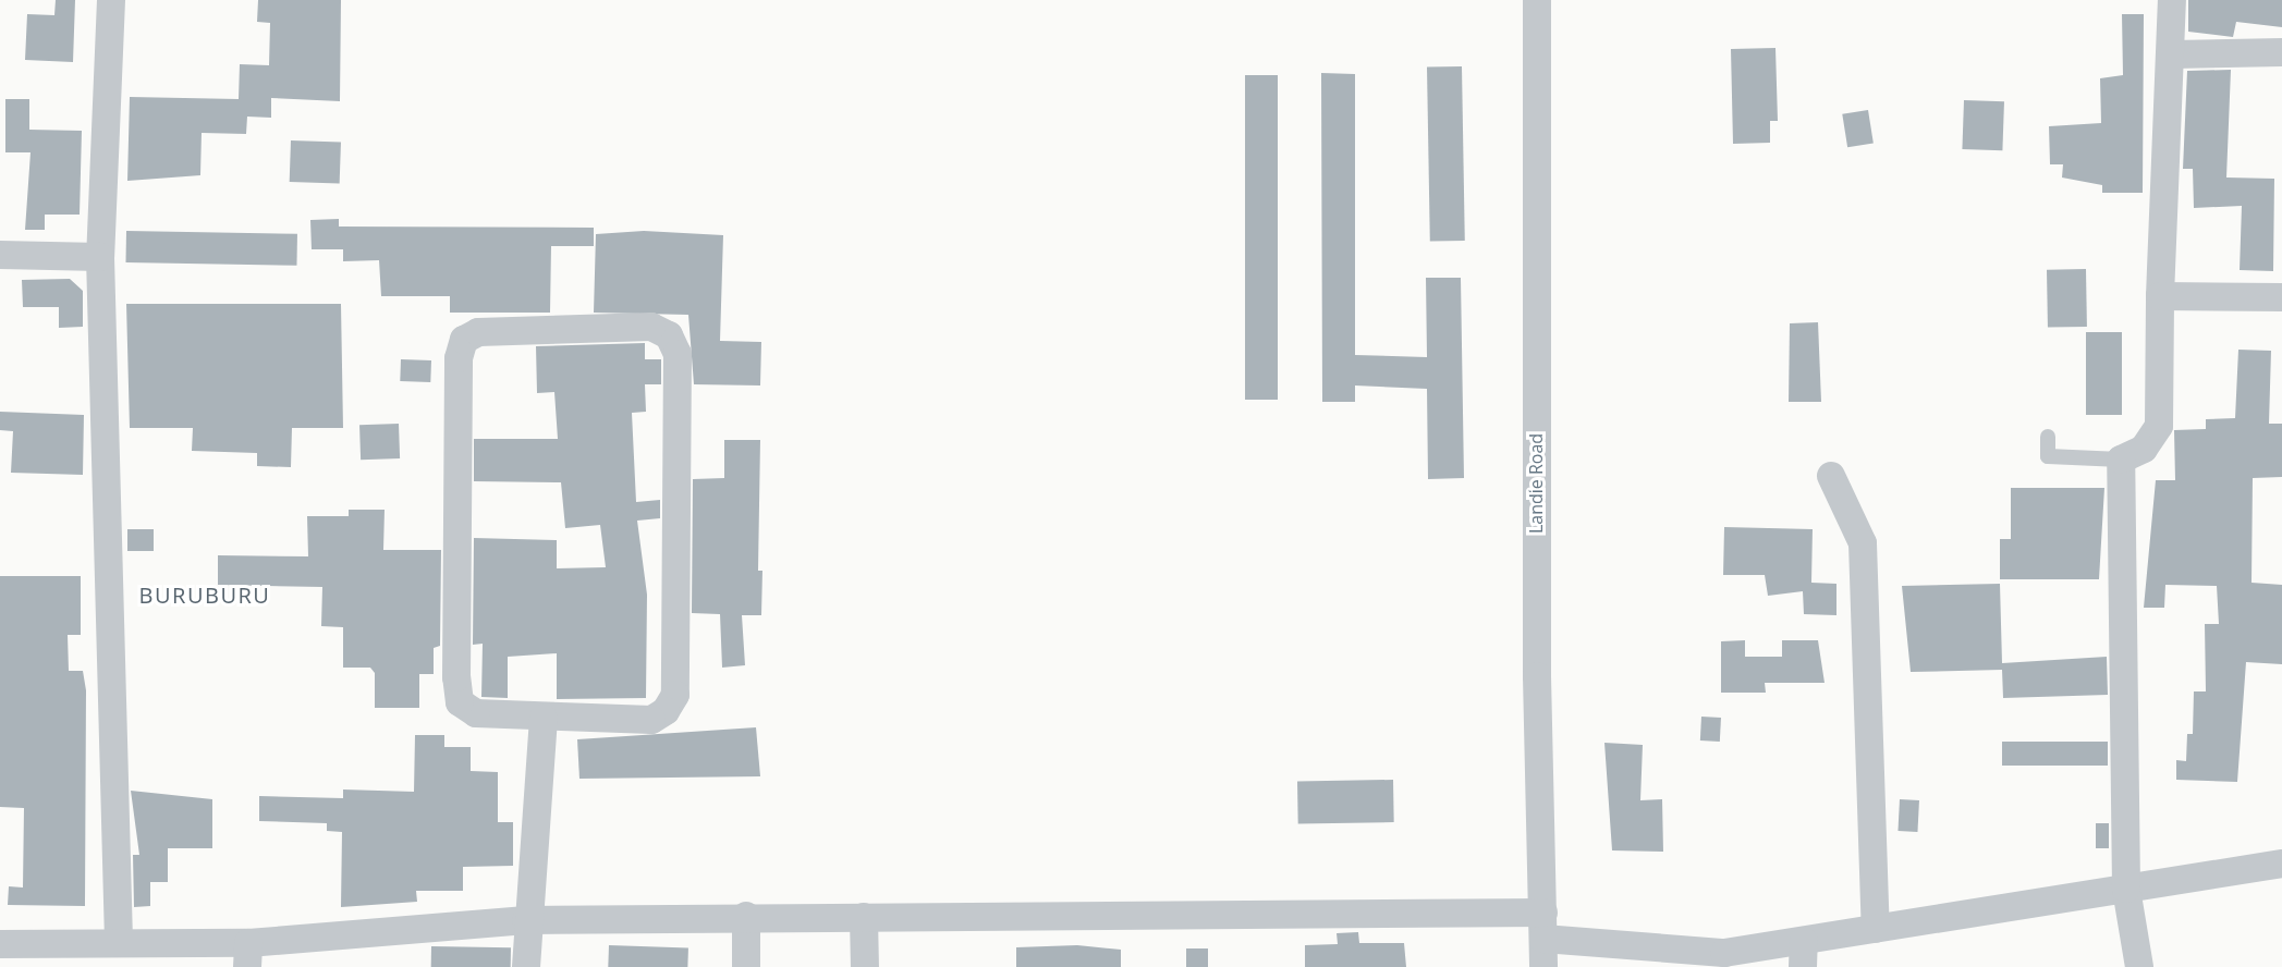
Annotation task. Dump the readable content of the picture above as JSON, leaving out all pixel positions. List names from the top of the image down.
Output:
{
  "streets": {
    "street": ["Landie Road"]
  },
  "districts": ["BURUBURU"]
}
